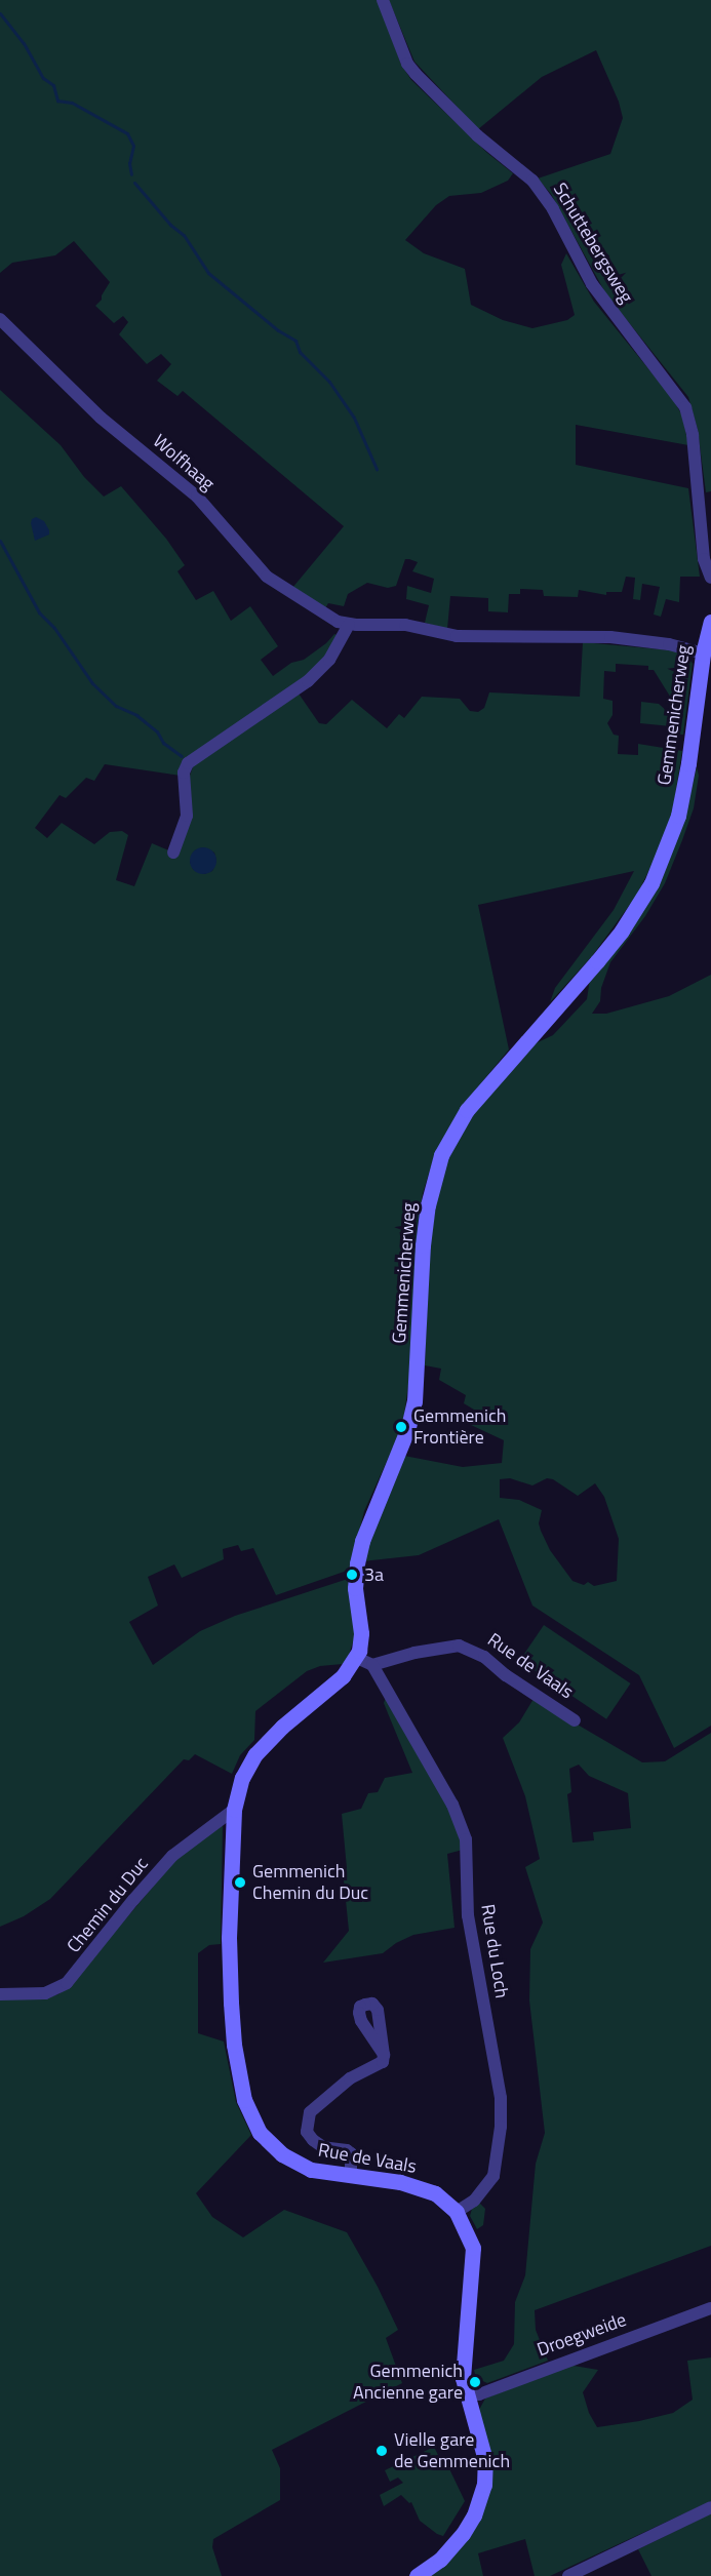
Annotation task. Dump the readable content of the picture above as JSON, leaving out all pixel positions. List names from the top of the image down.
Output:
{
  "streets": {
    "main road": ["Gemmenicherweg", "Rue de Vaals"],
    "street": [
      "Schuttebergsweg",
      "Wolfhaag",
      "Chemin du Duc",
      "Rue du Loch",
      "Droegweide"
    ]
  },
  "crossings": [
    ["Wolfhaag", "Gemmenicherweg"],
    ["Gemmenicherweg", "Rue de Vaals"],
    ["Rue de Vaals", "Chemin du Duc"],
    ["Rue de Vaals", "Rue du Loch"],
    ["Rue de Vaals", "Droegweide"]
  ],
  "places": [
    "Gemmenich Frontière",
    "3a",
    "Gemmenich Chemin du Duc",
    "Gemmenich Ancienne gare",
    "Vielle gare de Gemmenich"
  ]
}
